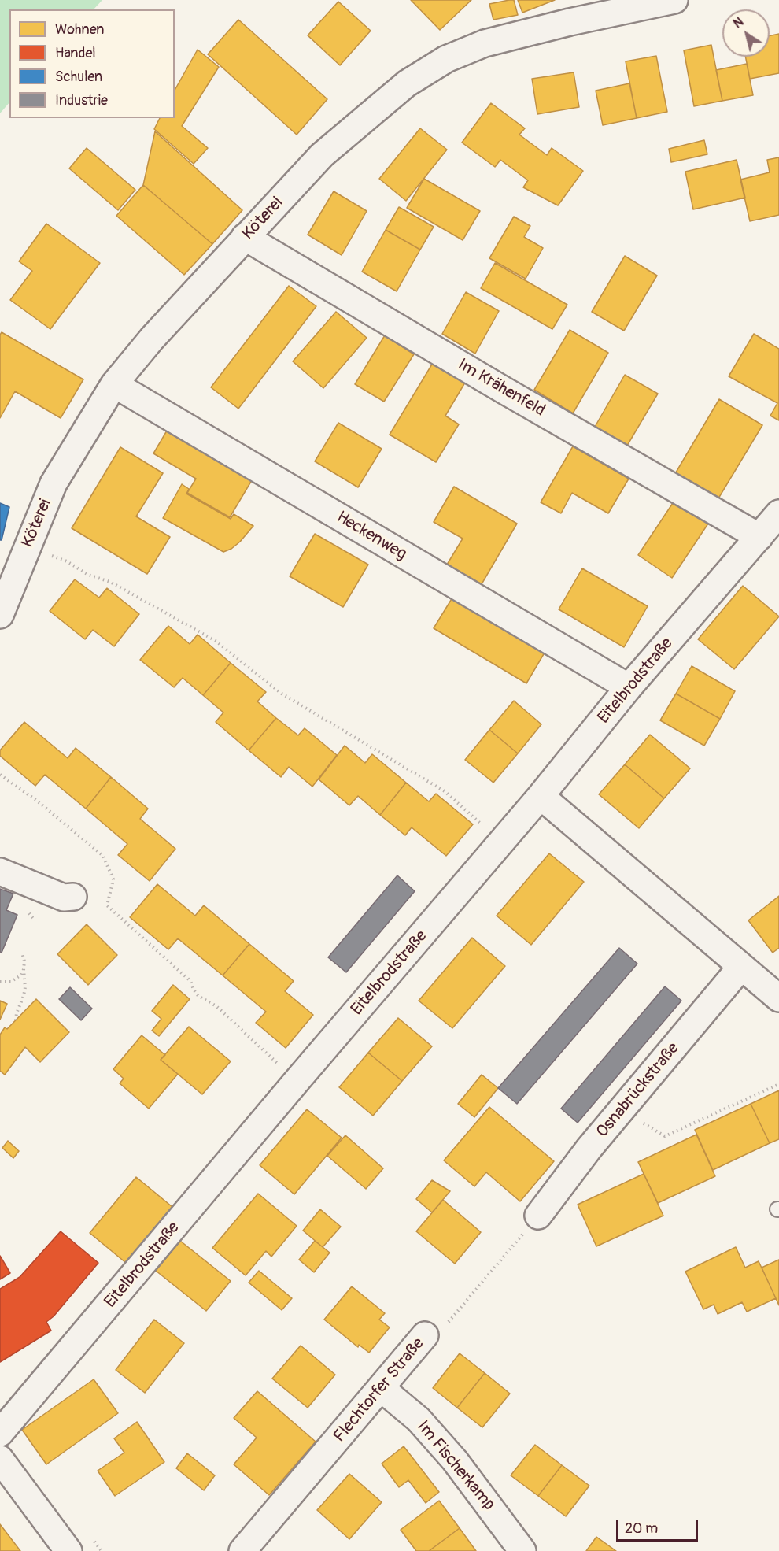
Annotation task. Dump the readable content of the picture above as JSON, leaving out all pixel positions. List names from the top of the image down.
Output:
{
  "streets": {
    "street": [
      "Köterei",
      "Im Krähenfeld",
      "Heckenweg",
      "Eitelbrodstraße",
      "Osnabrückstraße",
      "Flechtorfer Straße",
      "Im Fischerkamp"
    ]
  },
  "crossings": [
    ["Köterei", "Im Krähenfeld"],
    ["Köterei", "Heckenweg"],
    ["Im Krähenfeld", "Eitelbrodstraße"],
    ["Heckenweg", "Eitelbrodstraße"],
    ["Osnabrückstraße", "Flechtorfer Straße"],
    ["Flechtorfer Straße", "Im Fischerkamp"]
  ],
  "legend": [
    "Wohnen",
    "Handel",
    "Schulen",
    "Industrie"
  ],
  "scale_bar": "20 m",
  "north": "top left"
}
